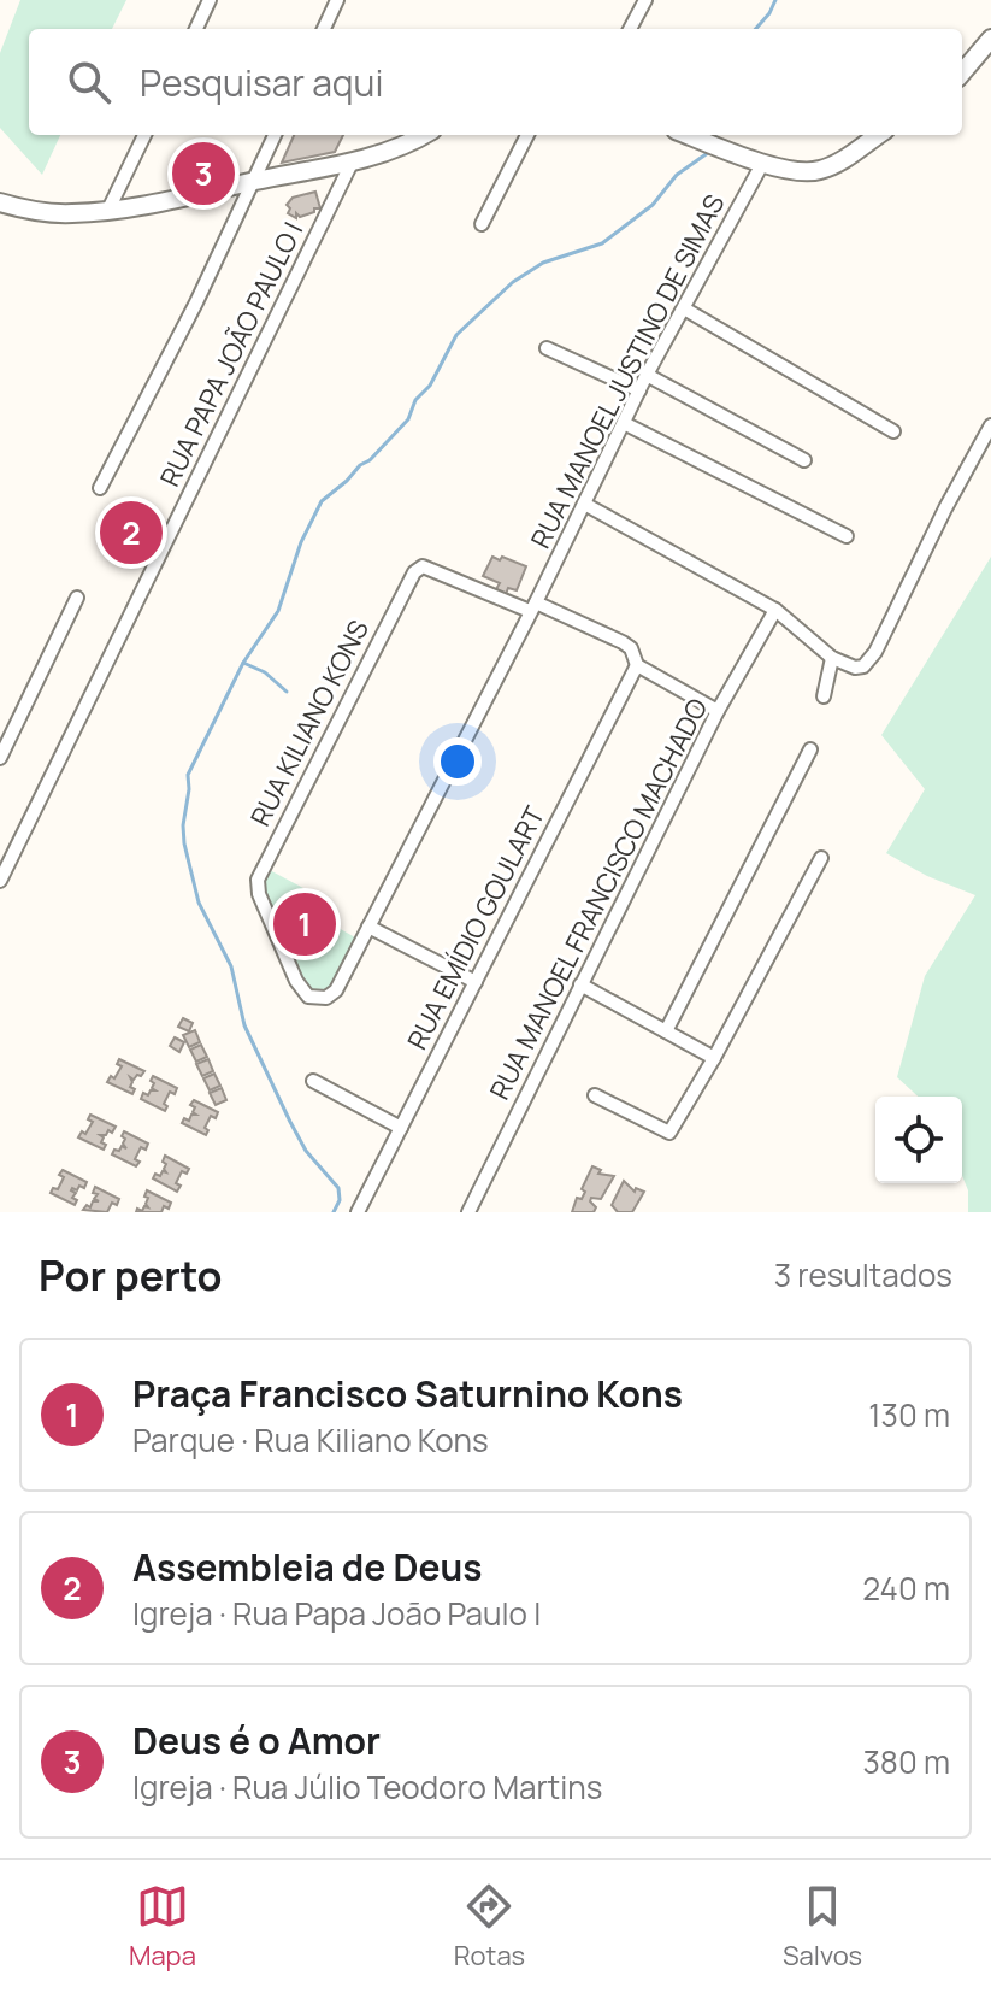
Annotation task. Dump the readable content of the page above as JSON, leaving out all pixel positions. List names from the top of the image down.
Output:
{
  "streets": {
    "street": [
      "RUA PAPA JOÃO PAULO I",
      "RUA MANOEL JUSTINO DE SIMAS",
      "RUA KILIANO KONS",
      "RUA MANOEL FRANCISCO MACHADO",
      "RUA EMÍDIO GOULART"
    ]
  },
  "crossings": [
    ["RUA MANOEL JUSTINO DE SIMAS", "RUA KILIANO KONS"]
  ],
  "page": {
    "search": "Pesquisar aqui",
    "pins": ["3", "2", "1"],
    "heading": ["Por perto", "3 resultados"],
    "list": [
      {
        "mark": "1",
        "name": "Praça Francisco Saturnino Kons",
        "note": "Parque · Rua Kiliano Kons",
        "value": "130 m"
      },
      {
        "mark": "2",
        "name": "Assembleia de Deus",
        "note": "Igreja · Rua Papa João Paulo I",
        "value": "240 m"
      },
      {
        "mark": "3",
        "name": "Deus é o Amor",
        "note": "Igreja · Rua Júlio Teodoro Martins",
        "value": "380 m"
      }
    ],
    "nav": ["Mapa", "Rotas", "Salvos"]
  }
}
